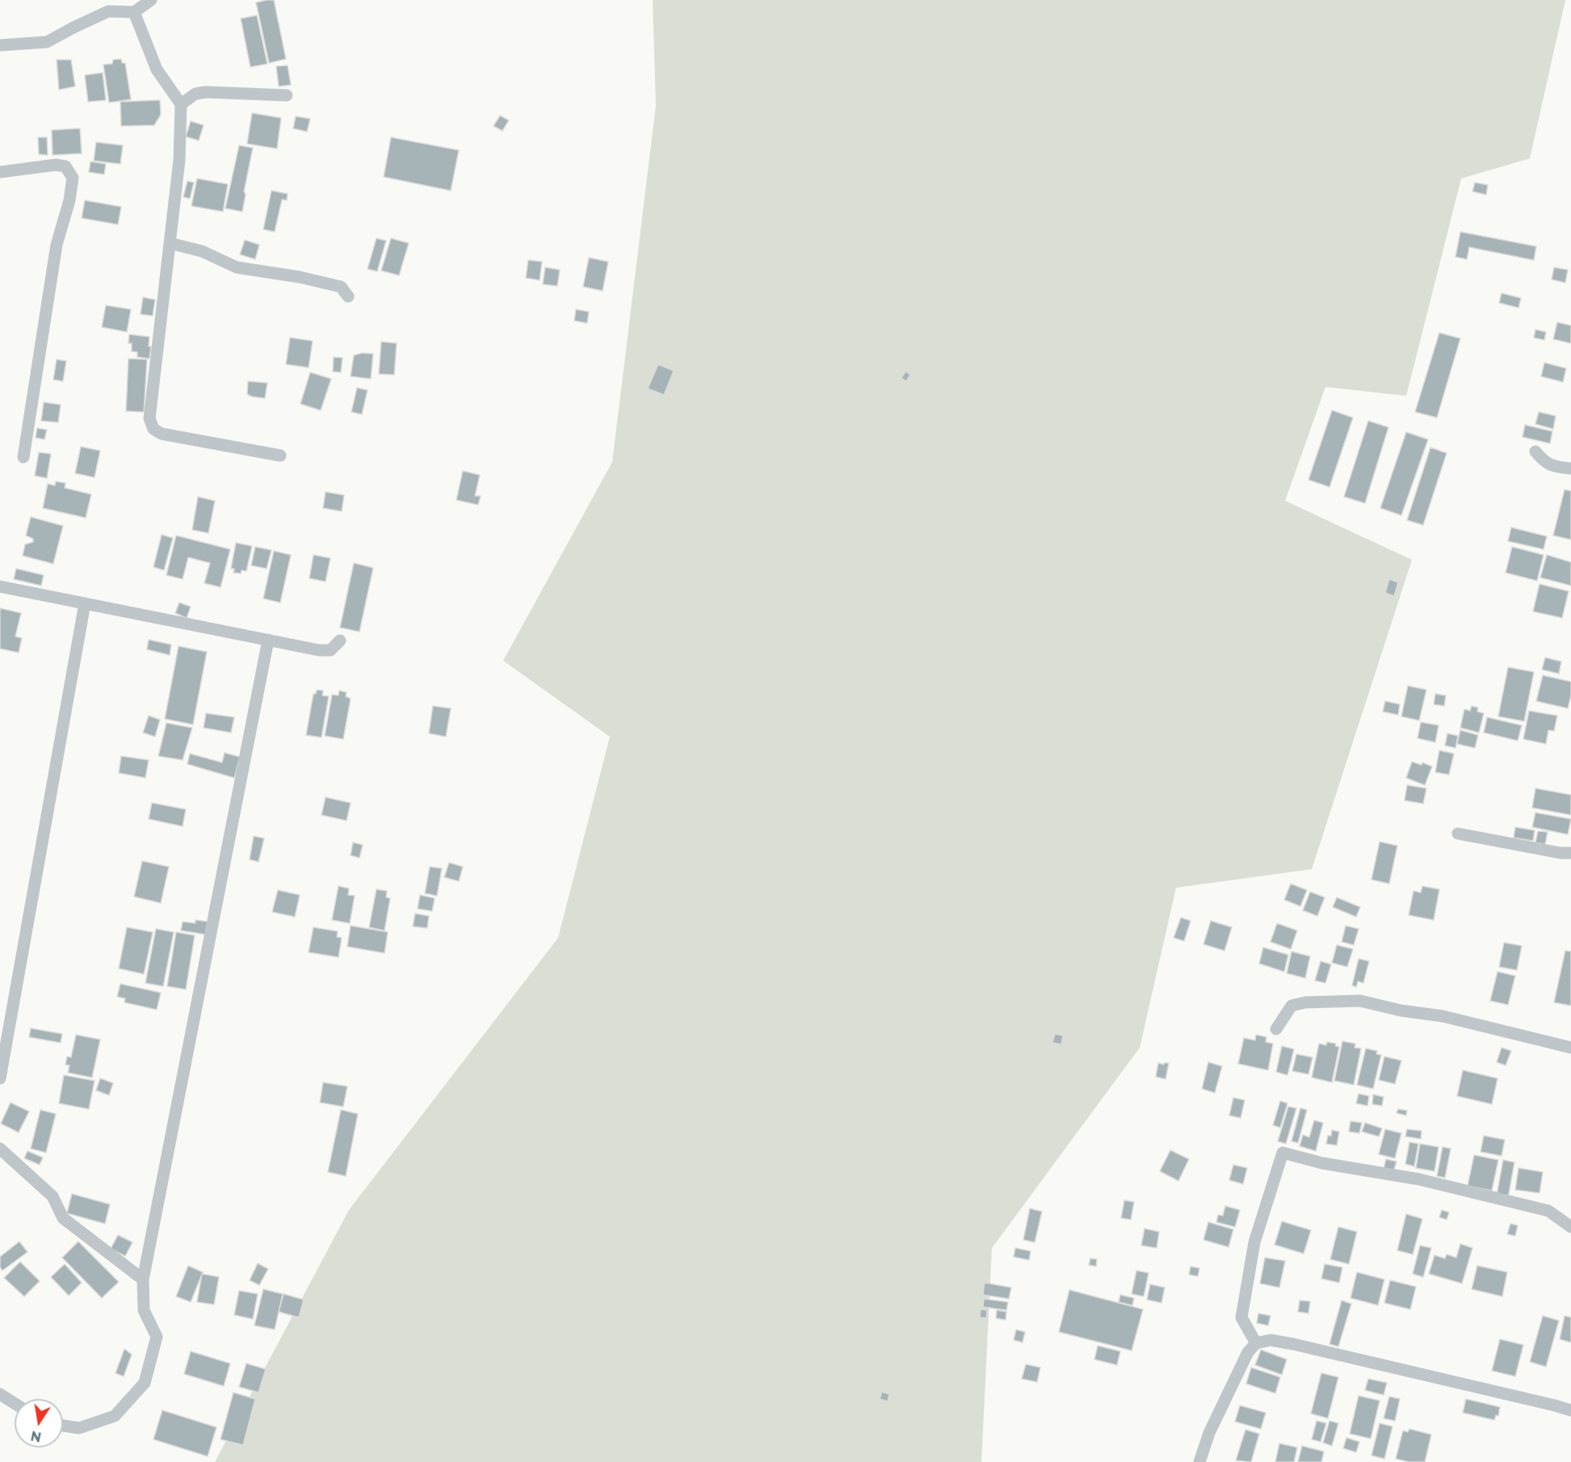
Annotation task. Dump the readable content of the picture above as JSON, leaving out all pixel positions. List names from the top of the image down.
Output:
{
  "north": "bottom"
}
